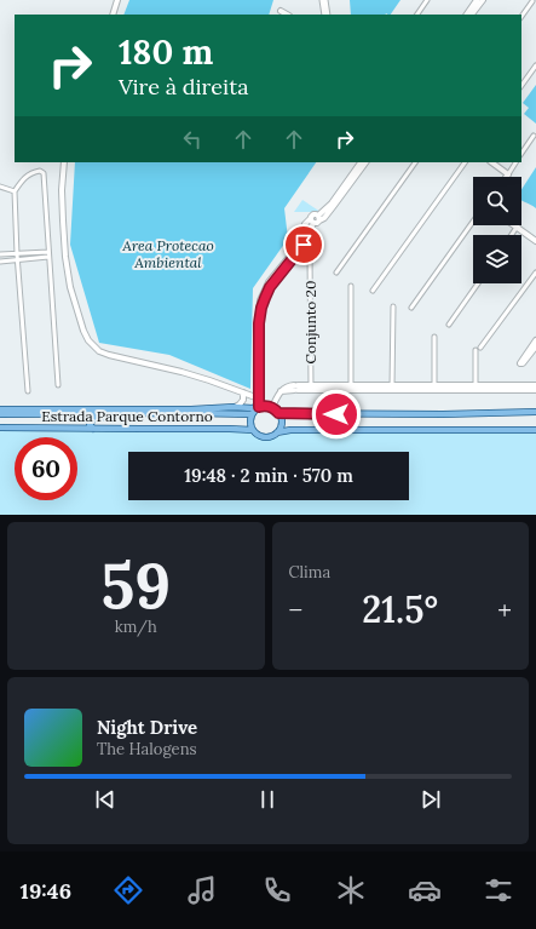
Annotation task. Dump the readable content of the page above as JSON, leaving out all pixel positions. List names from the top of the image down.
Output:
{
  "streets": {
    "main road": ["Estrada Parque Contorno"],
    "street": ["Conjunto 20"]
  },
  "parks": ["Area Protecao Ambiental"],
  "page": {
    "turn": ["180 m", "Vire à direita"],
    "limit": "60",
    "trip": "19:48 · 2 min · 570 m",
    "tile": [
      ["59", "km/h"],
      "Clima"
    ],
    "heat": ["−", "21.5°", "+"],
    "song": ["Night Drive", "The Halogens"],
    "tabs": "19:46"
  }
}
